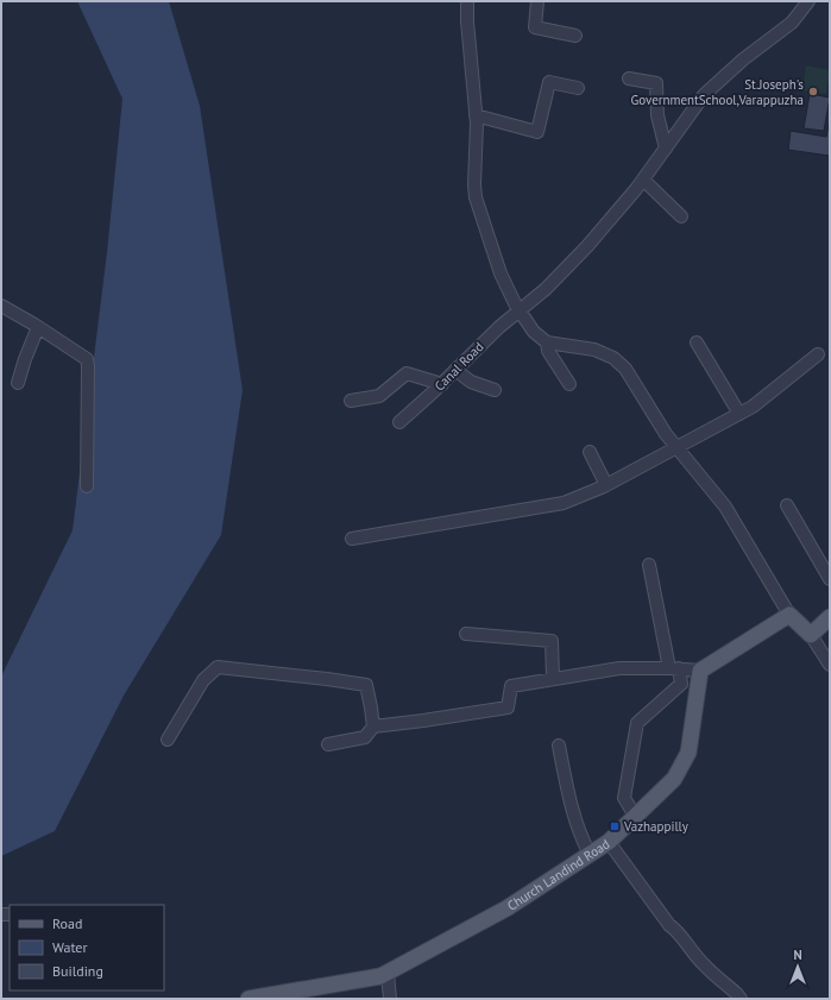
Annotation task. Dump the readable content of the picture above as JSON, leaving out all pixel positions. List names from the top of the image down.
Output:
{
  "streets": {
    "main road": ["Church Landind Road"],
    "street": ["Canal Road"]
  },
  "places": {
    "other": ["St.Joseph's GovernmentSchool,Varappuzha"],
    "transit": ["Vazhappilly"]
  },
  "legend": ["Road", "Water", "Building"],
  "north": "top"
}
